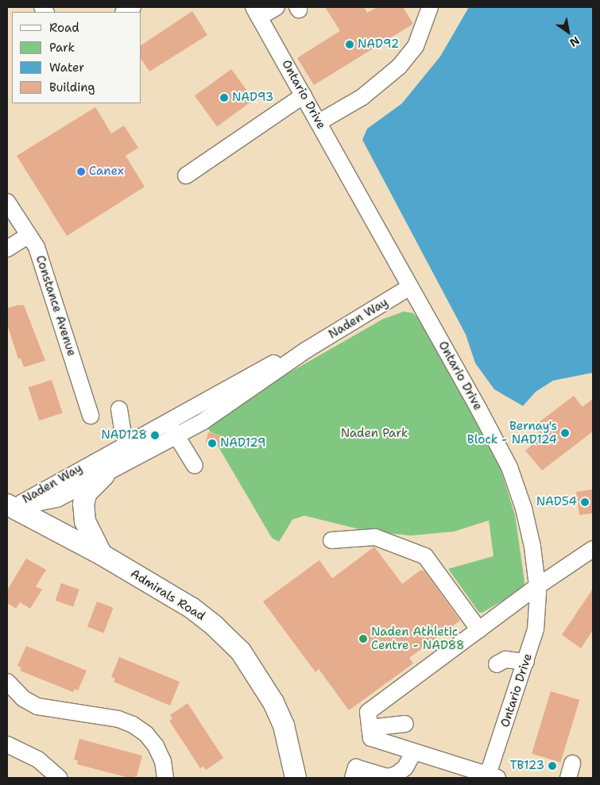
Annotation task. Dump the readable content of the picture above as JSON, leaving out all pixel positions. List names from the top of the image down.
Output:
{
  "streets": {
    "main road": ["Admirals Road"],
    "street": ["Ontario Drive", "Constance Avenue", "Naden Way"]
  },
  "crossings": [
    ["Ontario Drive", "Naden Way"],
    ["Naden Way", "Admirals Road"]
  ],
  "parks": ["Naden Park"],
  "places": [
    "NAD92",
    "NAD93",
    "Canex",
    "Bernay's Block - NAD124",
    "NAD128",
    "NAD129",
    "NAD54",
    "Naden Athletic Centre - NAD88",
    "TB123"
  ],
  "legend": [
    "Road",
    "Park",
    "Water",
    "Building"
  ],
  "north": "bottom right"
}
